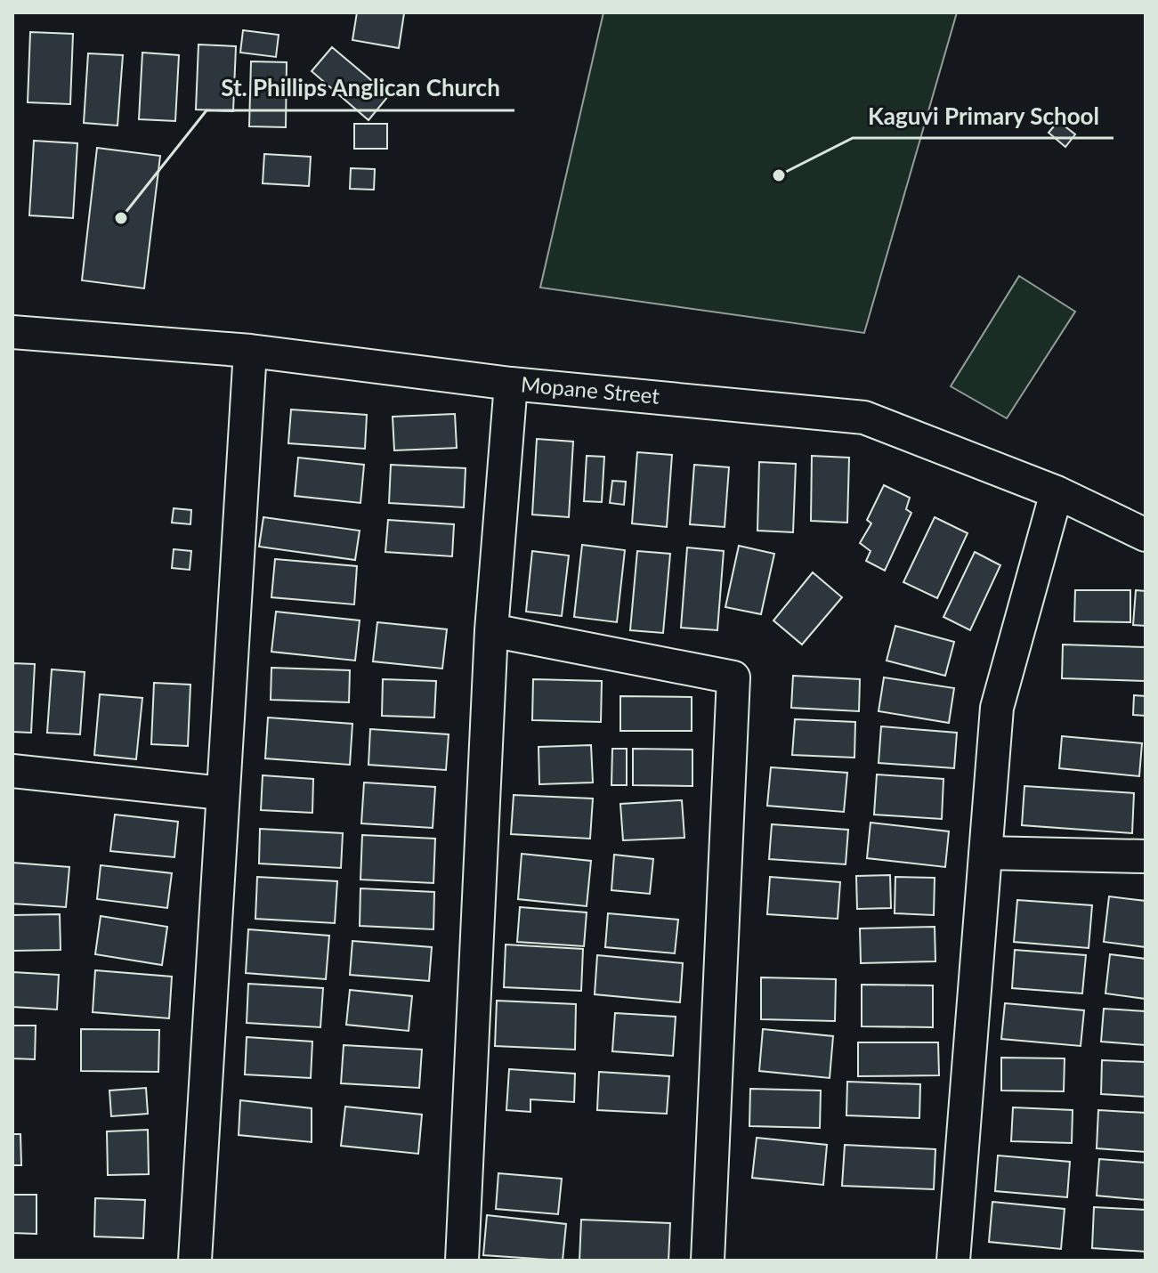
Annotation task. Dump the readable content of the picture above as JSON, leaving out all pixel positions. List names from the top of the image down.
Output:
{
  "streets": {
    "street": ["Mopane Street"]
  },
  "places": ["Kaguvi Primary School", "St. Phillips Anglican Church"]
}
